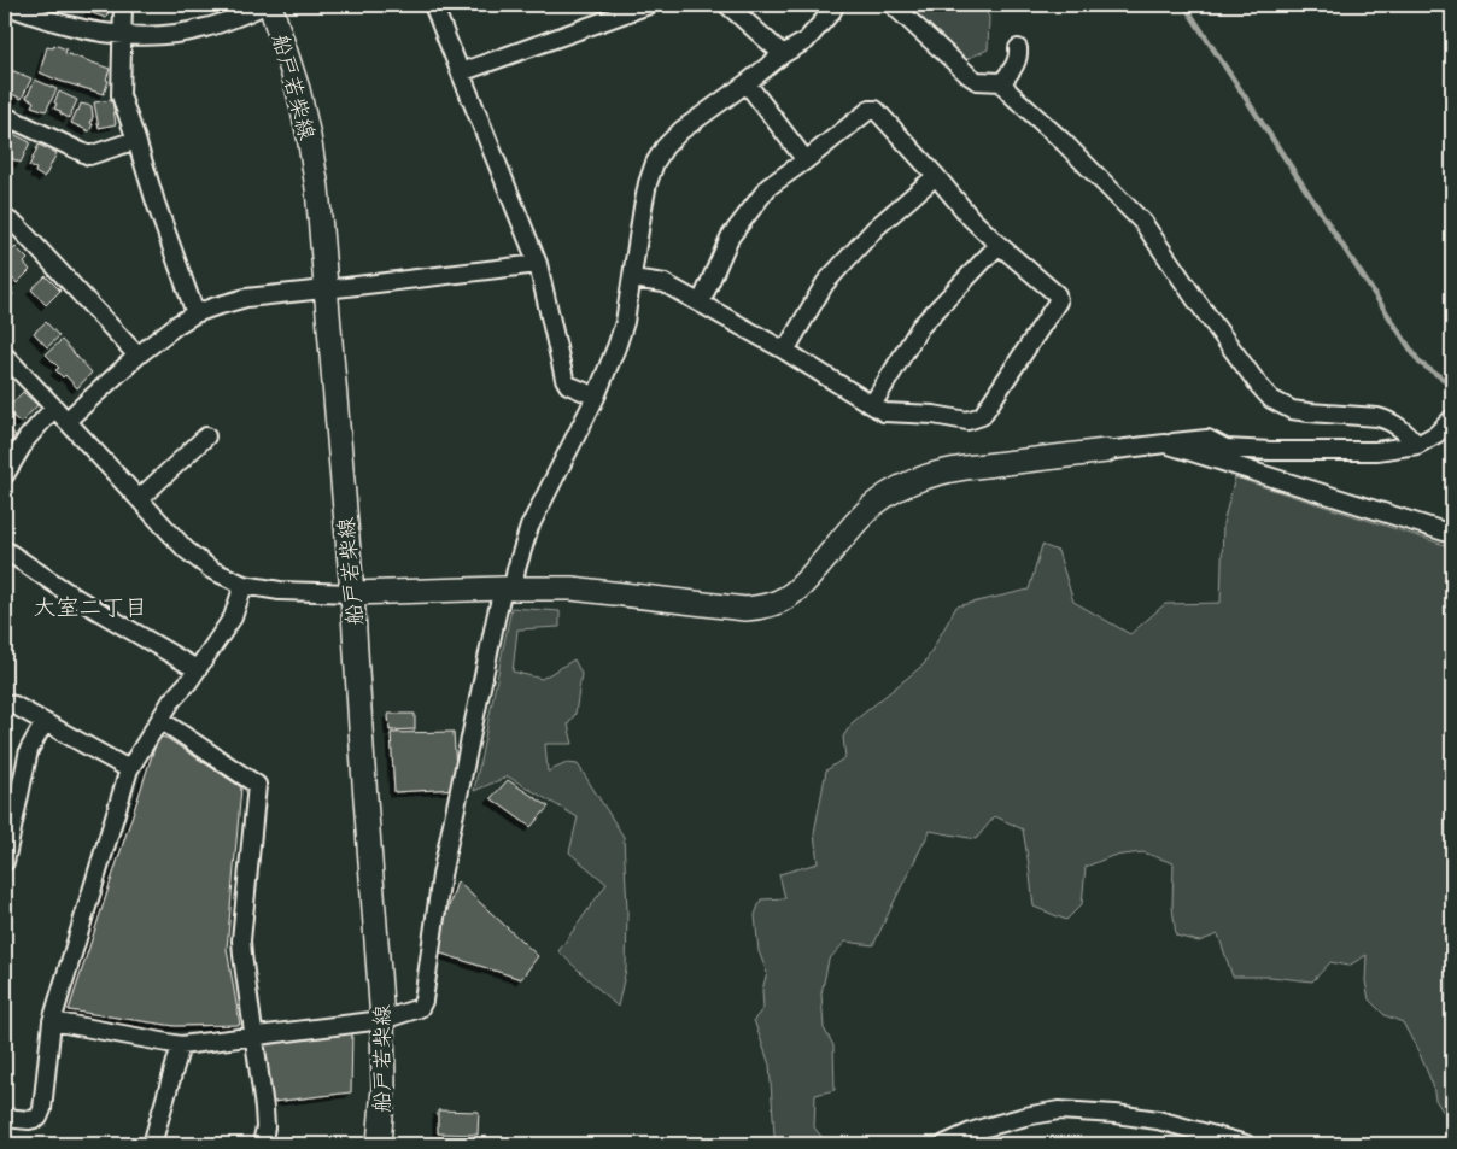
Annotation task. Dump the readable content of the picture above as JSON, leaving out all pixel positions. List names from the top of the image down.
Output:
{
  "streets": {
    "street": ["船戸若柴線"]
  },
  "districts": ["大室二丁目"]
}
